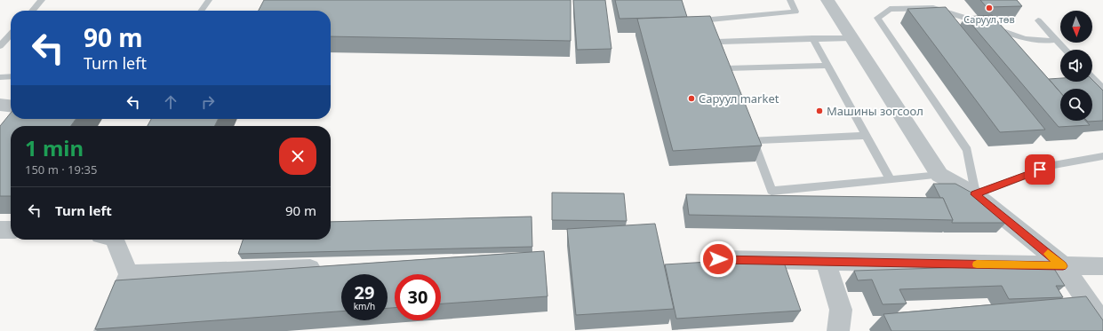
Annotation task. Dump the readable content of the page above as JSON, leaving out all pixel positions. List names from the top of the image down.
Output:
{
  "places": ["Саруул төв", "Саруул market", "Машины зогсоол"],
  "north": "bottom",
  "page": {
    "turn": ["90 m", "Turn left"],
    "heading": ["1 min", "150 m · 19:35"],
    "list": [
      {
        "name": "Turn left",
        "value": "90 m"
      }
    ],
    "speed": "29 km/h",
    "limit": "30"
  }
}
